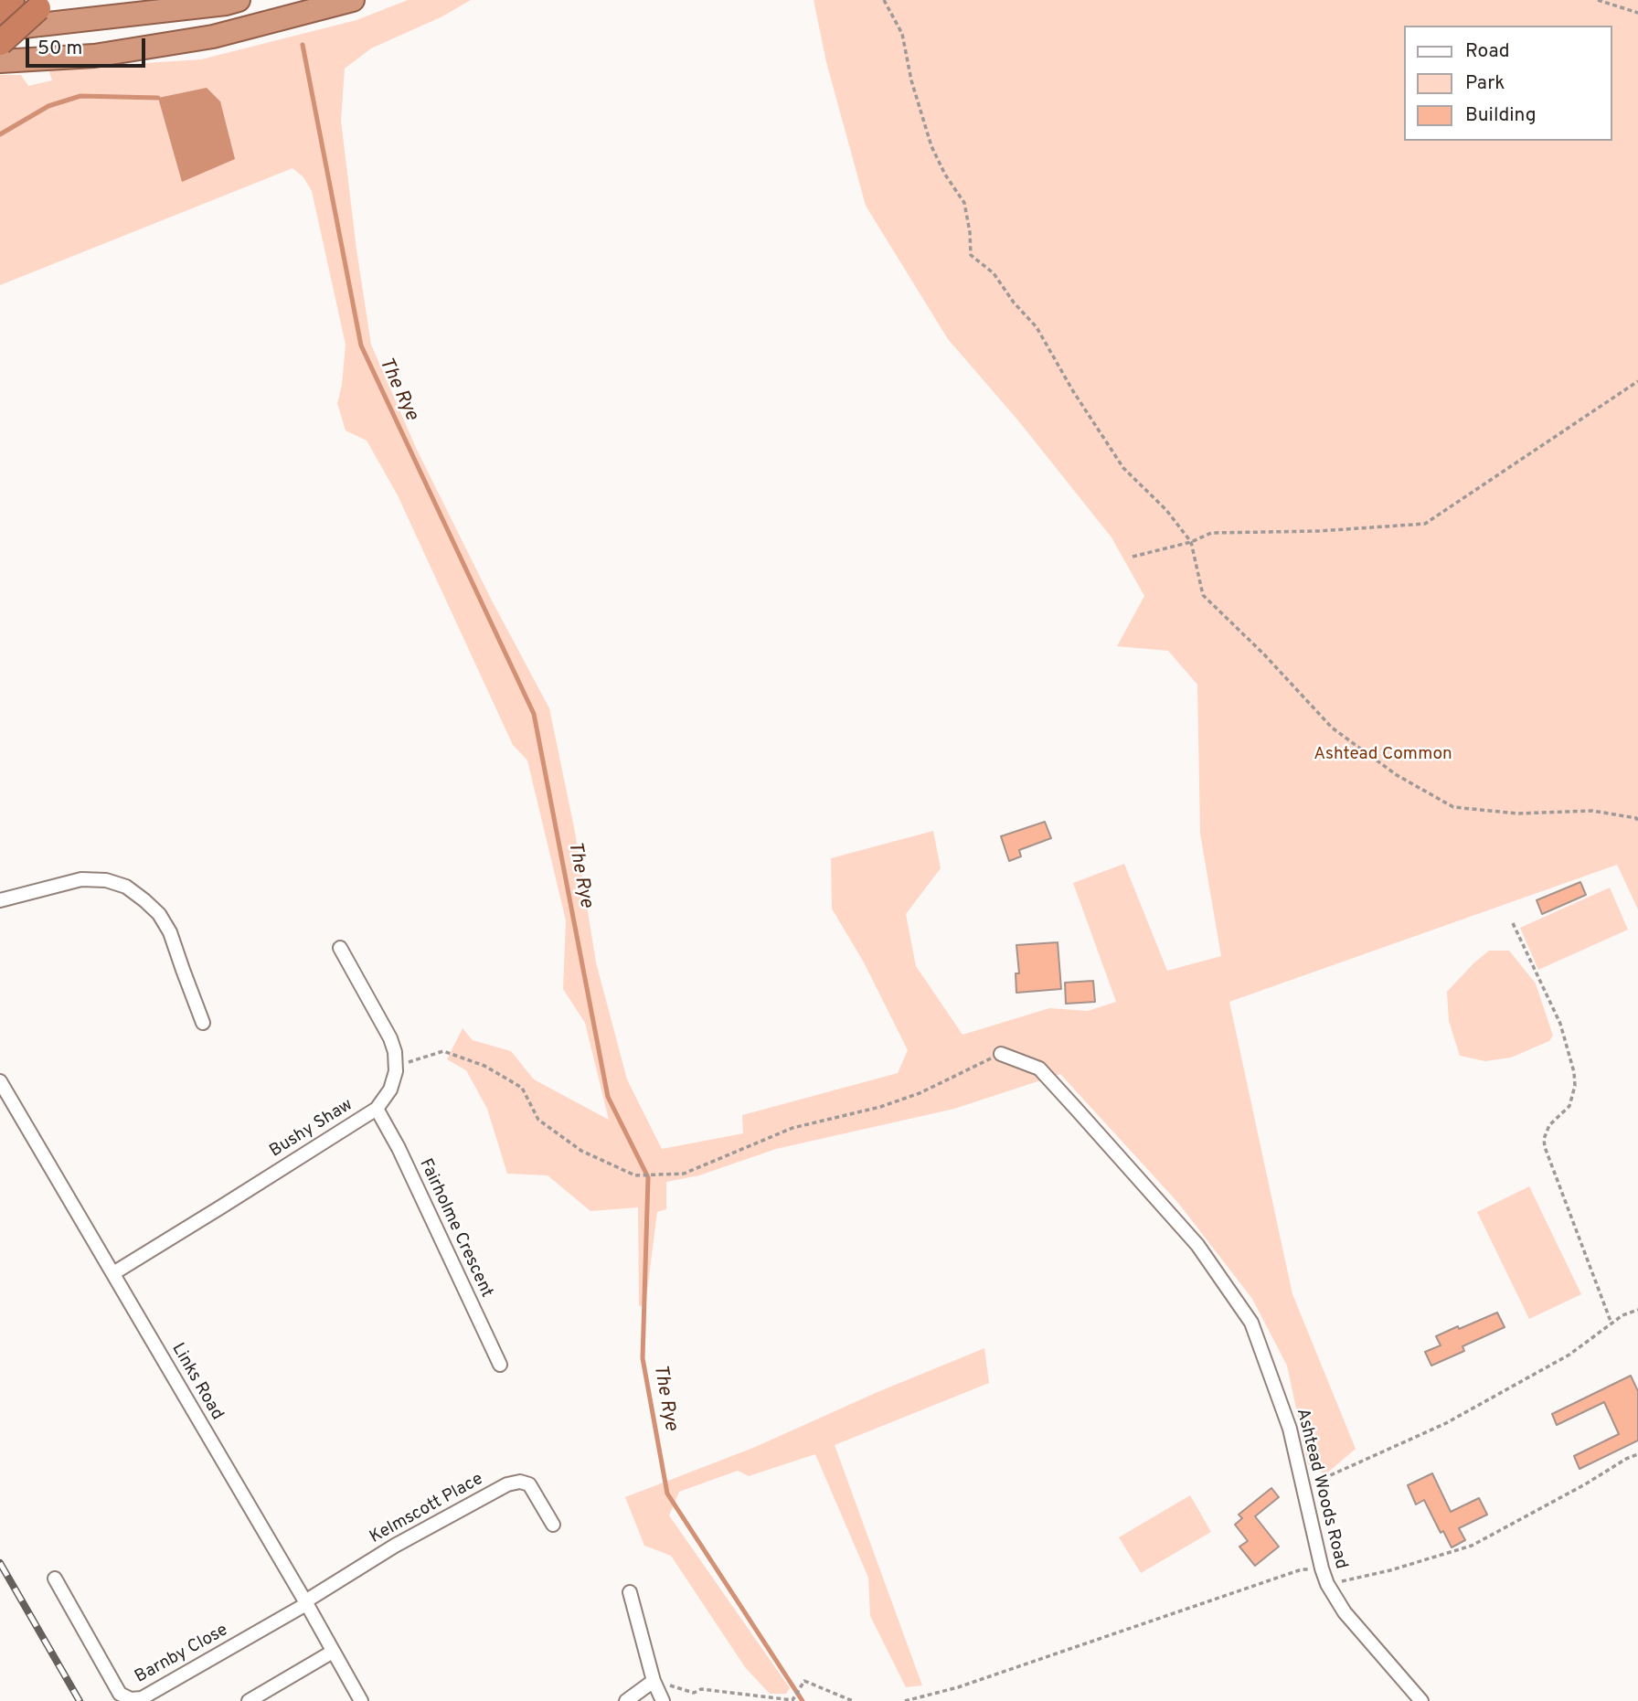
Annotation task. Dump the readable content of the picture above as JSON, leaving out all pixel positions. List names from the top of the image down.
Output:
{
  "streets": {
    "street": [
      "Bushy Shaw",
      "Fairholme Crescent",
      "Links Road",
      "Ashtead Woods Road",
      "Kelmscott Place",
      "Barnby Close"
    ]
  },
  "crossings": [
    ["Bushy Shaw", "Fairholme Crescent"],
    ["Bushy Shaw", "Links Road"],
    ["Links Road", "Kelmscott Place"],
    ["Links Road", "Barnby Close"],
    ["Kelmscott Place", "Barnby Close"]
  ],
  "water": ["The Rye"],
  "parks": ["Ashtead Common"],
  "legend": ["Road", "Park", "Building"],
  "scale_bar": "50 m"
}
